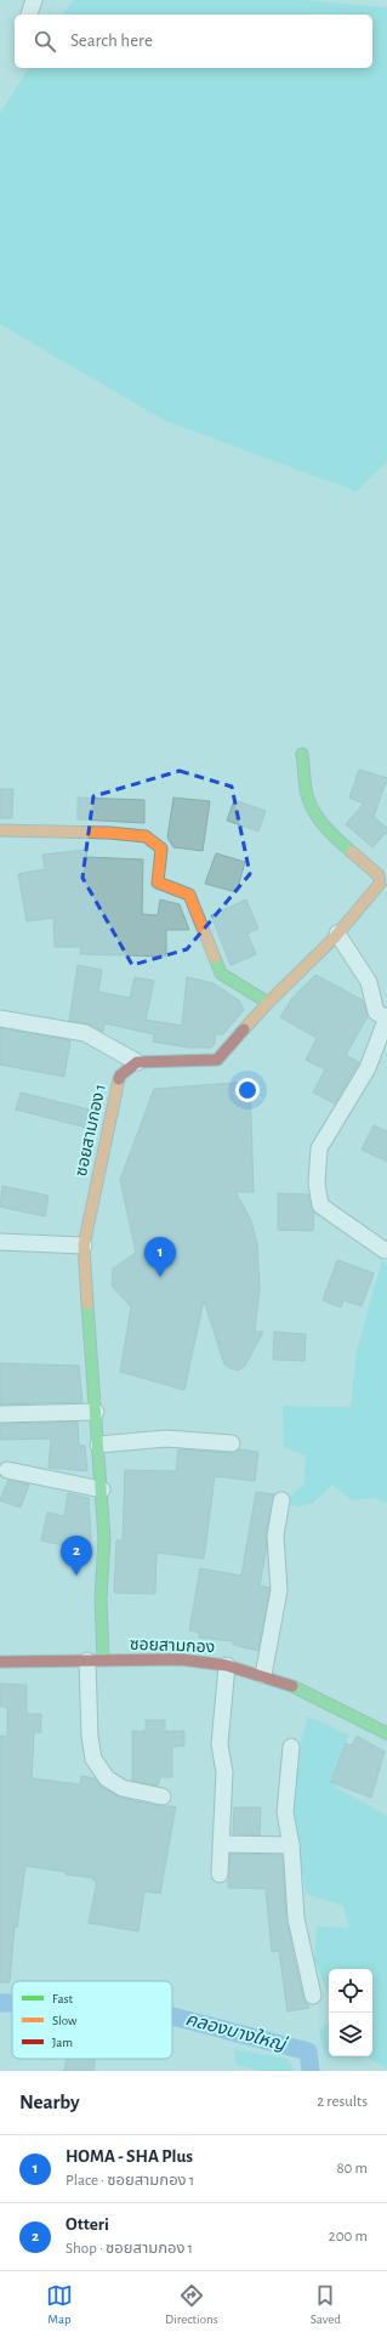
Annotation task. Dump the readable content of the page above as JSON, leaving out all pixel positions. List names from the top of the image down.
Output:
{
  "streets": {
    "street": ["ซอยสามกอง 1", "ซอยสามกอง"]
  },
  "crossings": [
    ["ซอยสามกอง 1", "ซอยสามกอง"]
  ],
  "water": ["คลองบางใหญ่"],
  "legend": ["Fast", "Slow", "Jam"],
  "page": {
    "search": "Search here",
    "pins": ["1", "2"],
    "heading": ["Nearby", "2 results"],
    "list": [
      {
        "mark": "1",
        "name": "HOMA - SHA Plus",
        "note": "Place · ซอยสามกอง 1",
        "value": "80 m"
      },
      {
        "mark": "2",
        "name": "Otteri",
        "note": "Shop · ซอยสามกอง 1",
        "value": "200 m"
      }
    ],
    "nav": ["Map", "Directions", "Saved"]
  }
}
